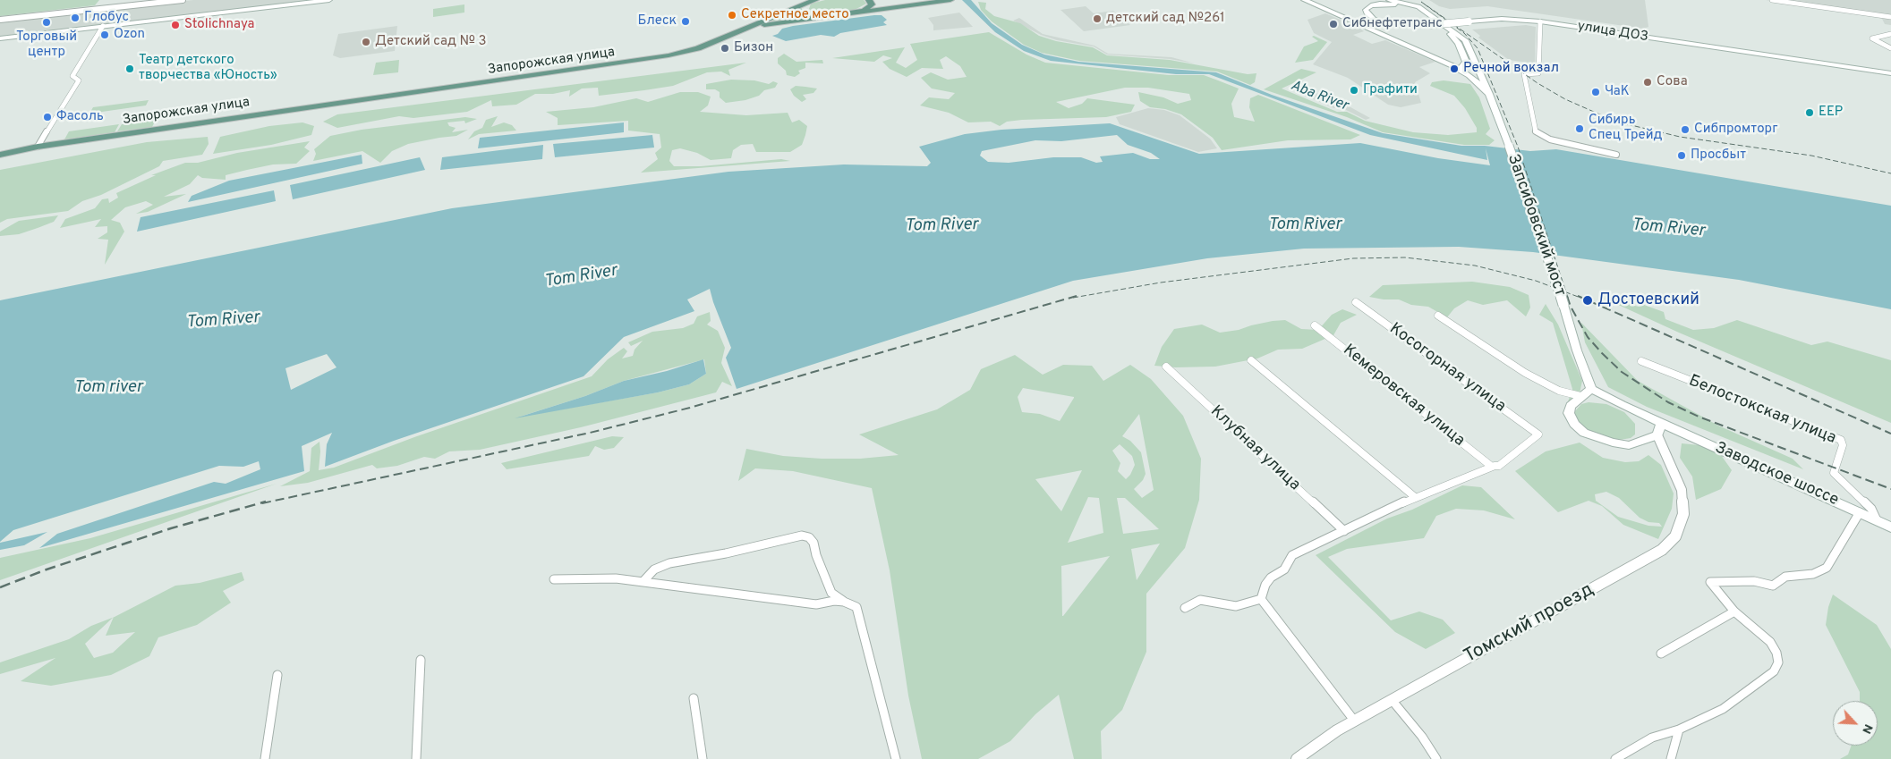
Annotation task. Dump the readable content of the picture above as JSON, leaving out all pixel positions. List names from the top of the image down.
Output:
{
  "streets": {
    "main road": [
      "улица ДОЗ",
      "Запорожская улица",
      "Запсибовский мост",
      "Заводское шоссе"
    ],
    "street": [
      "Косогорная улица",
      "Кемеровская улица",
      "Белостокская улица",
      "Клубная улица",
      "Томский проезд"
    ]
  },
  "crossings": [
    ["Запсибовский мост", "Заводское шоссе"],
    ["Косогорная улица", "Кемеровская улица"],
    ["Белостокская улица", "Заводское шоссе"]
  ],
  "water": ["Aba River", "Tom River", "Tom river"],
  "places": [
    "Секретное место",
    "Глобус",
    "детский сад №261",
    "Блеск",
    "Торговый центр",
    "Сибнефтетранс",
    "Stolichnaya",
    "Ozon",
    "Детский сад № 3",
    "Бизон",
    "Театр детского творчества «Юность»",
    "Речной вокзал",
    "Сова",
    "Графити",
    "ЧаК",
    "EEP",
    "Фасоль",
    "Сибирь Спец Трейд",
    "Сибпромторг",
    "Просбыт",
    "Достоевский"
  ],
  "north": "bottom right"
}
